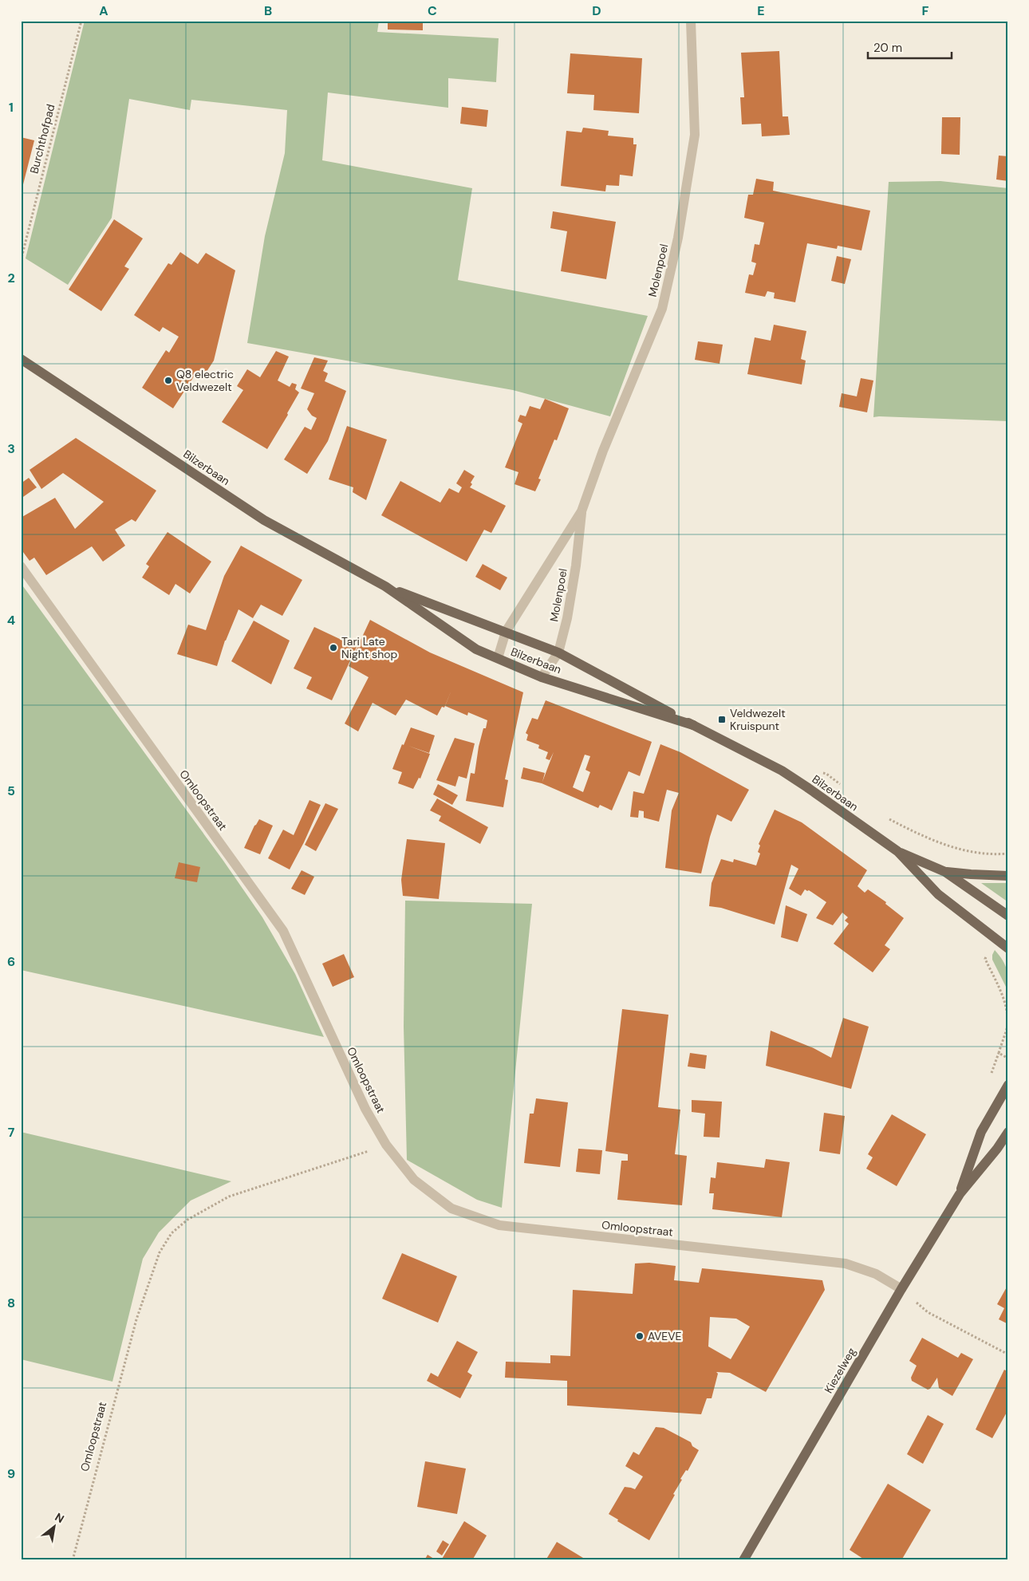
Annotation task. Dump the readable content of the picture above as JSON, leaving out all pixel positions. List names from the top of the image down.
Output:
{
  "streets": {
    "main road": ["Bilzerbaan", "Kiezelweg"],
    "street": ["Molenpoel", "Omloopstraat"],
    "path": ["Burchthofpad"]
  },
  "crossings": [
    ["Molenpoel", "Bilzerbaan"],
    ["Omloopstraat", "Kiezelweg"]
  ],
  "places": {
    "other": ["Q8 electric Veldwezelt", "Tari Late Night shop", "AVEVE"],
    "transit": ["Veldwezelt Kruispunt"]
  },
  "scale_bar": "20 m",
  "north": "top right",
  "grid": {
    "columns": [
      "A",
      "B",
      "C",
      "D",
      "E",
      "F"
    ],
    "rows": [
      "1",
      "2",
      "3",
      "4",
      "5",
      "6",
      "7",
      "8",
      "9"
    ]
  }
}
